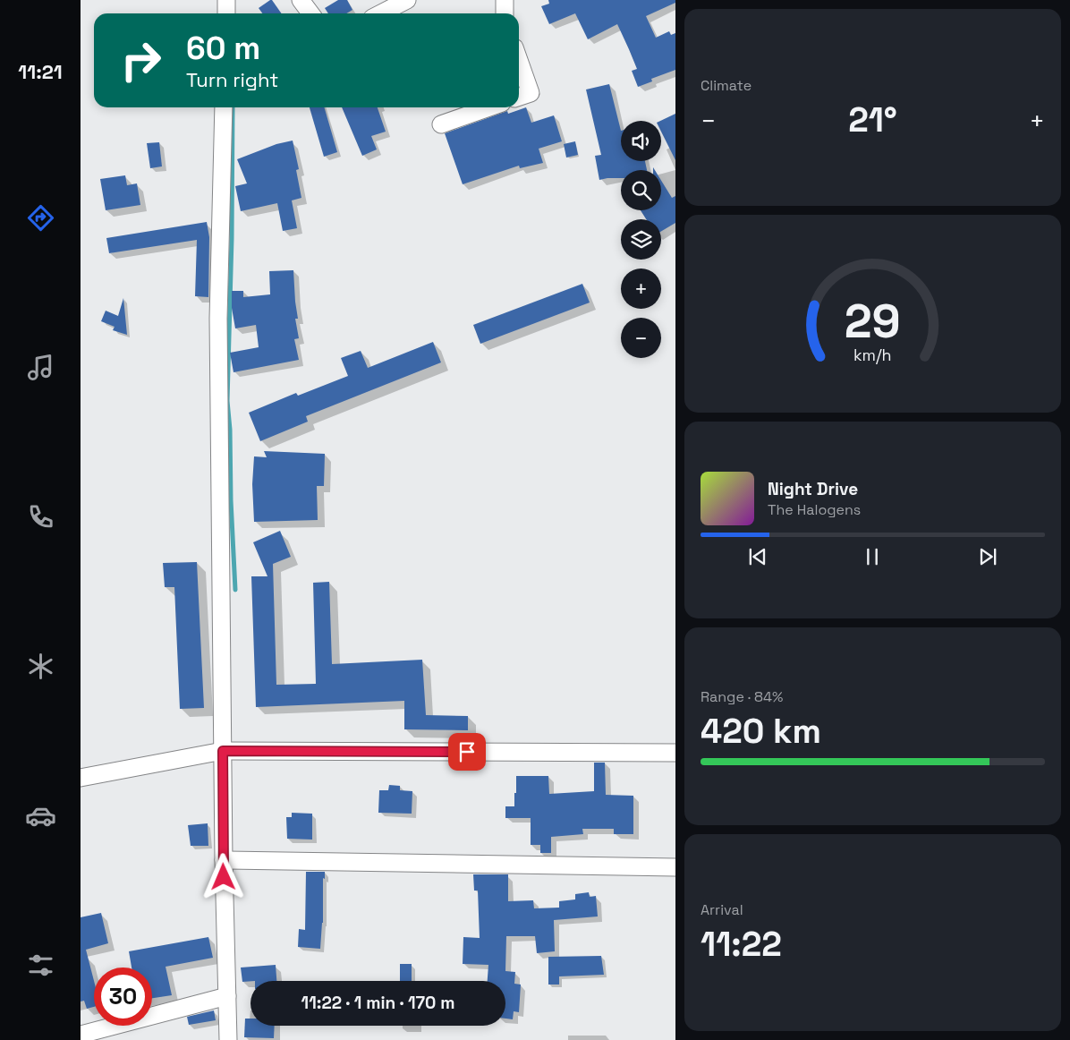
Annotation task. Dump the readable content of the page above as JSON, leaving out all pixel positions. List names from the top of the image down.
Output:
{
  "page": {
    "tabs": "11:21",
    "tile": [
      "Climate",
      ["Range · 84%", "420 km"],
      ["Arrival", "11:22"]
    ],
    "turn": ["60 m", "Turn right"],
    "heat": ["−", "21°", "+"],
    "map_buttons": ["+", "−"],
    "song": ["Night Drive", "The Halogens"],
    "limit": "30",
    "trip": "11:22 · 1 min · 170 m",
    "gauge": ["29", "km/h"]
  }
}
